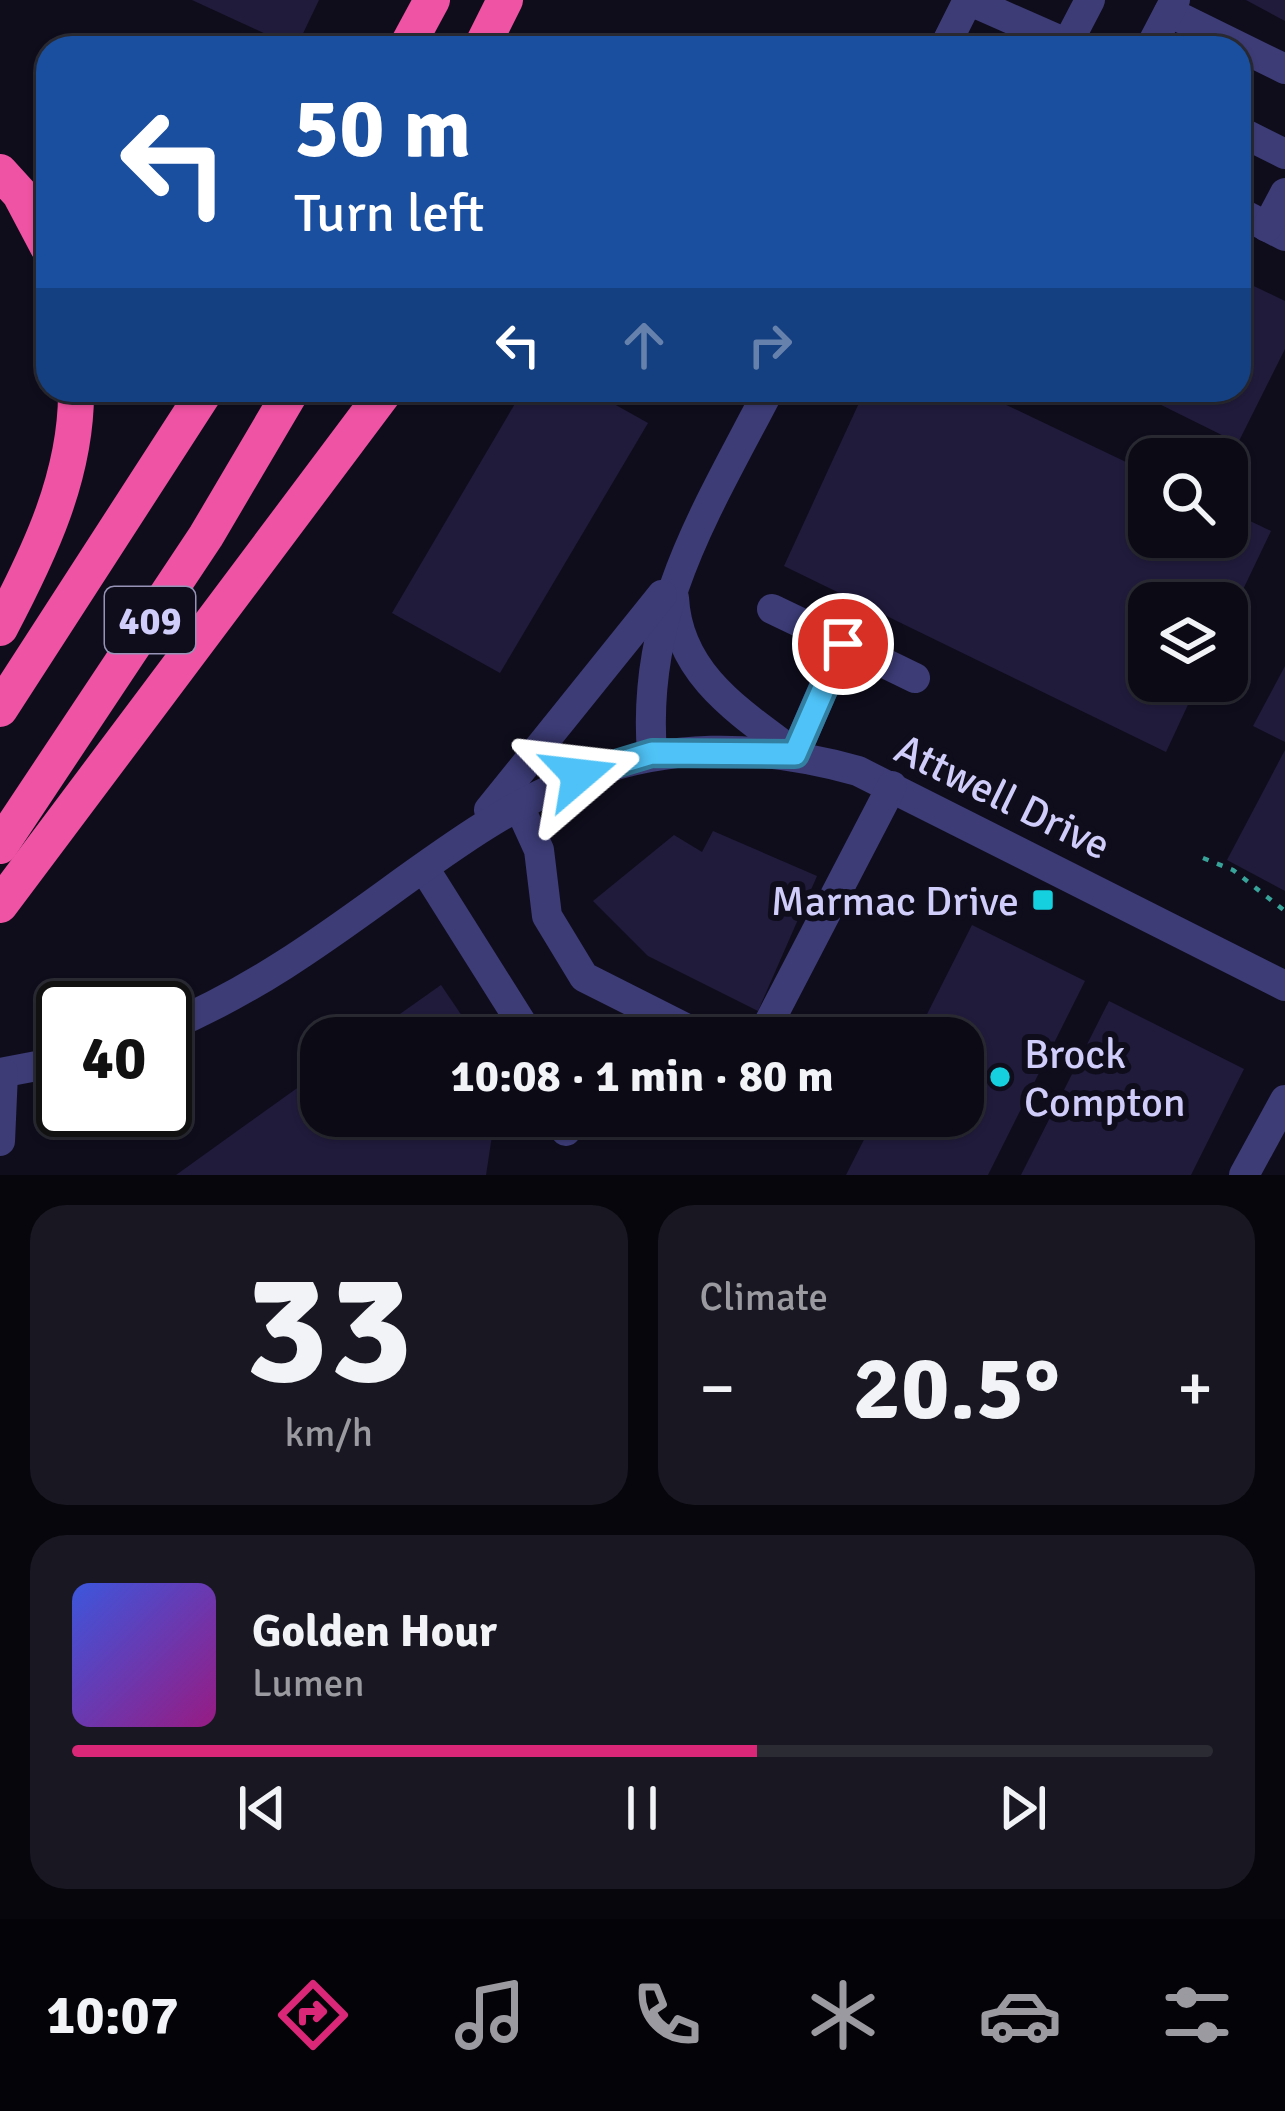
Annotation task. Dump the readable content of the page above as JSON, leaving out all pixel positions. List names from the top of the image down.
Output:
{
  "streets": {
    "highway": ["409"],
    "street": ["Attwell Drive"]
  },
  "places": {
    "transit": ["Marmac Drive"],
    "other": ["Brock Compton"]
  },
  "page": {
    "turn": ["50 m", "Turn left"],
    "limit": "40",
    "trip": "10:08 · 1 min · 80 m",
    "tile": [
      ["33", "km/h"],
      "Climate"
    ],
    "heat": ["−", "20.5°", "+"],
    "song": ["Golden Hour", "Lumen"],
    "tabs": "10:07"
  }
}
